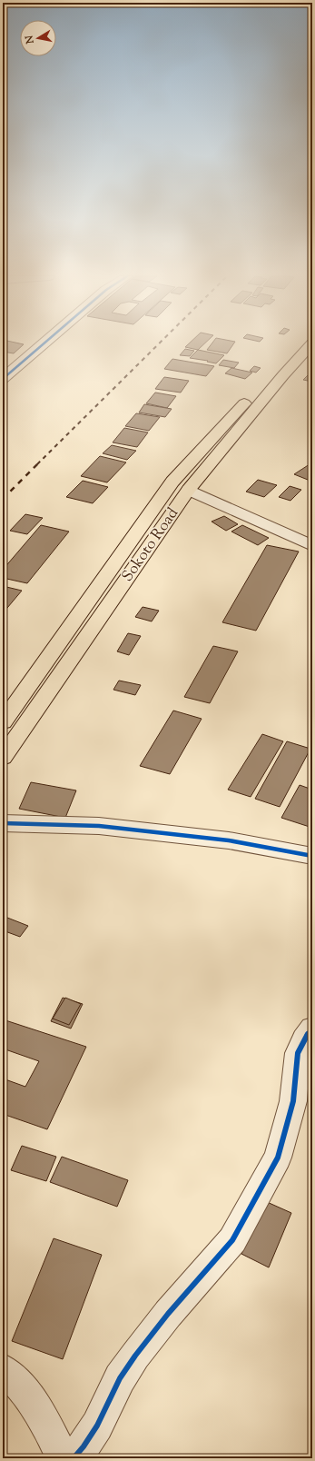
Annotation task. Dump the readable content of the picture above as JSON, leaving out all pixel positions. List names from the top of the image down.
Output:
{
  "streets": {
    "main road": ["Sokoto Road"]
  },
  "north": "left"
}
